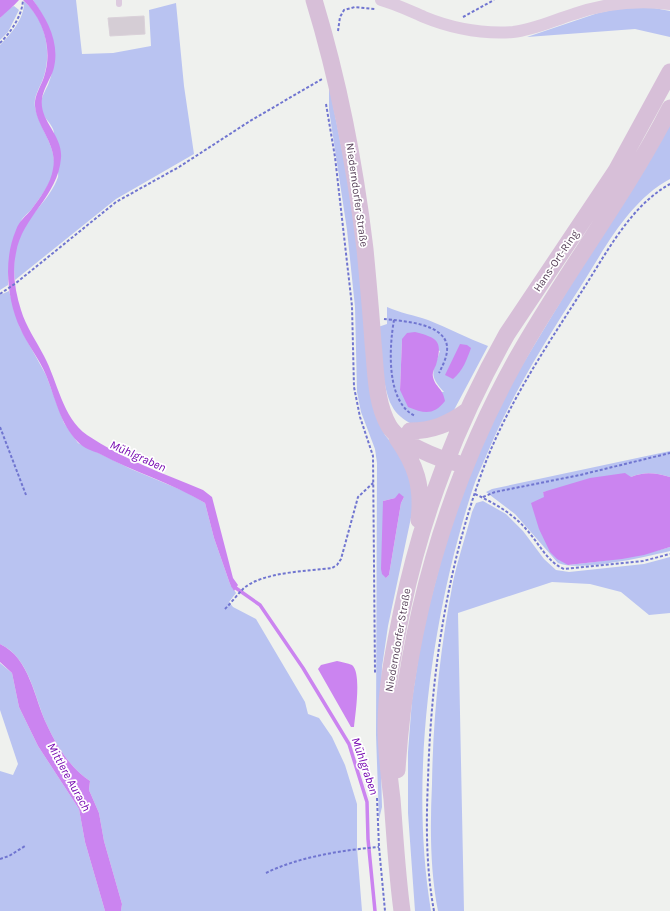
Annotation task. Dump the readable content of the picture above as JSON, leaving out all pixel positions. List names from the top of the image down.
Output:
{
  "streets": {
    "main road": ["Niederndorfer Straße", "Hans-Ort-Ring"]
  },
  "crossings": [
    ["Niederndorfer Straße", "Hans-Ort-Ring"]
  ],
  "water": ["Mühlgraben", "Mittlere Aurach"]
}
